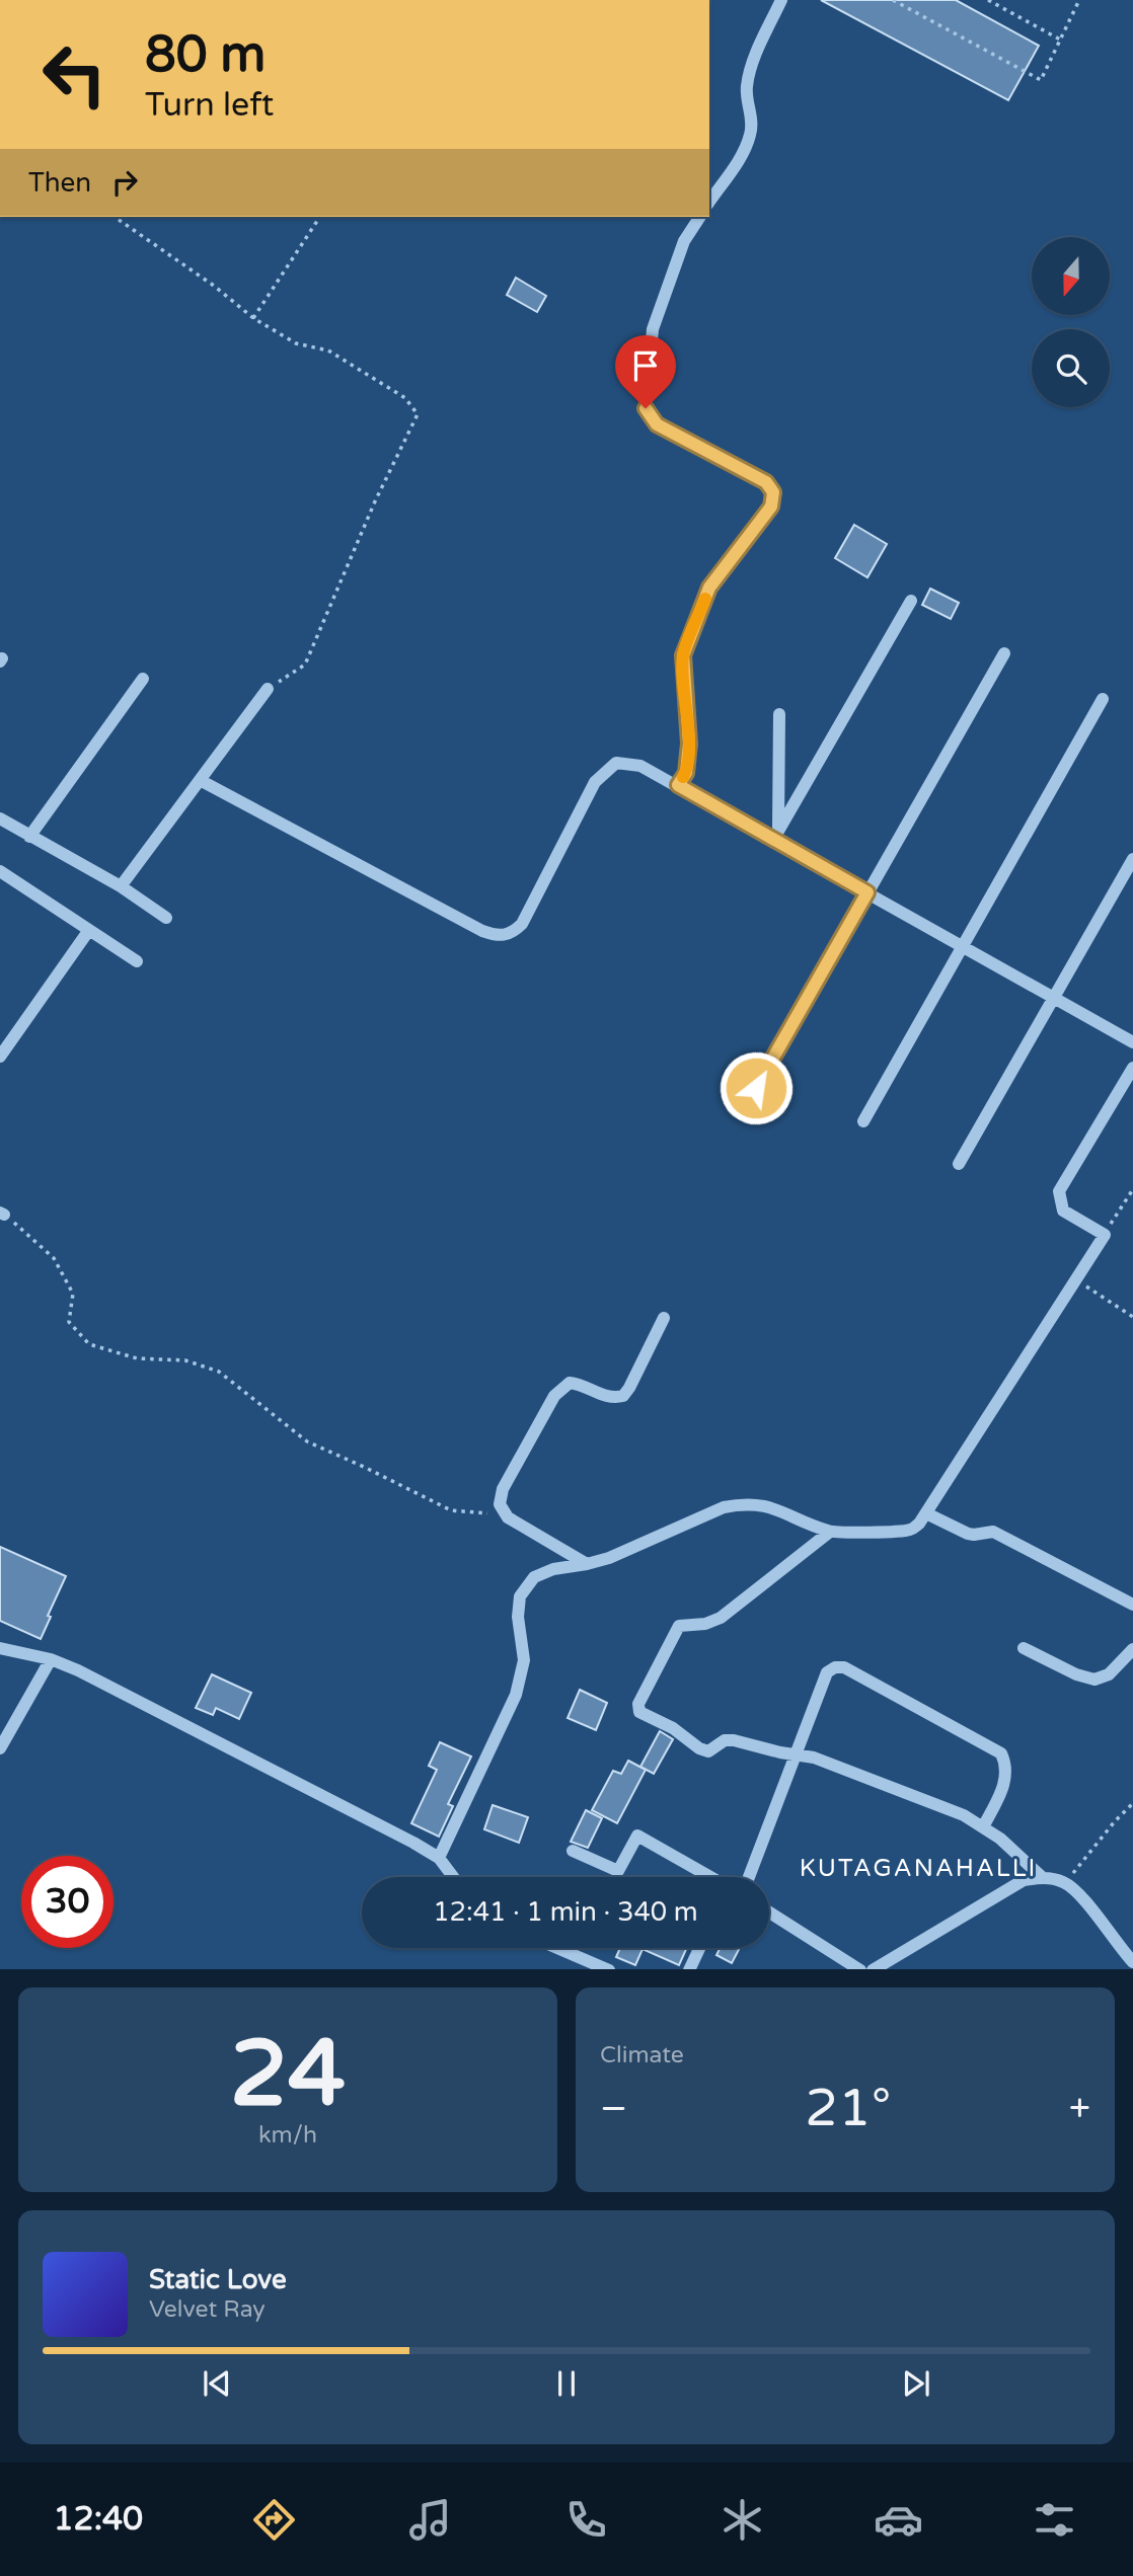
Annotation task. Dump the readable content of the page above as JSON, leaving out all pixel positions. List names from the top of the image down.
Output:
{
  "districts": ["KUTAGANAHALLI"],
  "north": "bottom",
  "page": {
    "turn": ["80 m", "Turn left"],
    "then": "Then",
    "limit": "30",
    "trip": "12:41 · 1 min · 340 m",
    "tile": [
      ["24", "km/h"],
      "Climate"
    ],
    "heat": ["−", "21°", "+"],
    "song": ["Static Love", "Velvet Ray"],
    "tabs": "12:40"
  }
}
